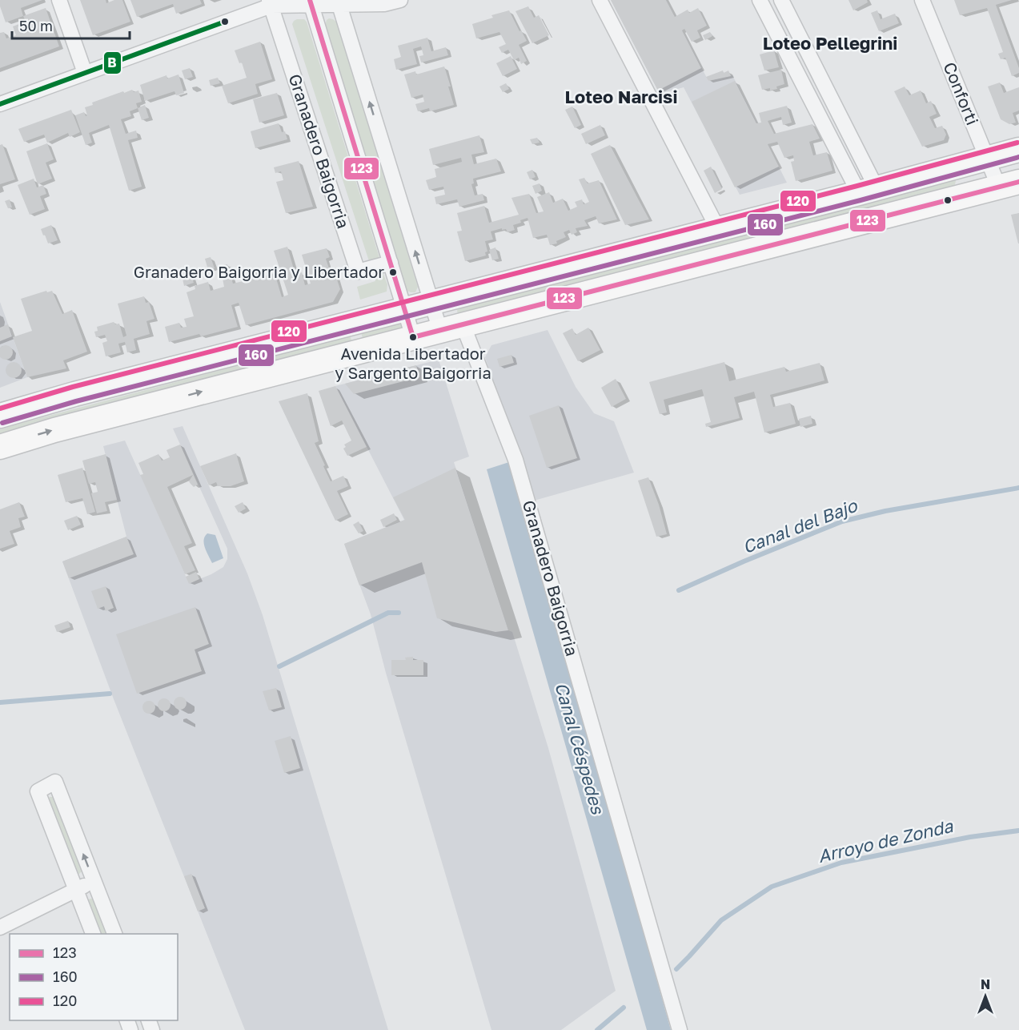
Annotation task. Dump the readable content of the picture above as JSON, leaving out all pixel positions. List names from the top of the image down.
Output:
{
  "streets": {
    "street": ["Conforti", "Granadero Baigorria"]
  },
  "districts": ["Loteo Pellegrini", "Loteo Narcisi"],
  "water": ["Canal del Bajo", "Canal Céspedes", "Arroyo de Zonda"],
  "places": ["Granadero Baigorria y Libertador", "Avenida Libertador y Sargento Baigorria"],
  "lines": [
    "transit line 123",
    "transit line B",
    "transit line 120",
    "transit line 160"
  ],
  "legend": ["123", "160", "120"],
  "scale_bar": "50 m",
  "north": "top"
}
